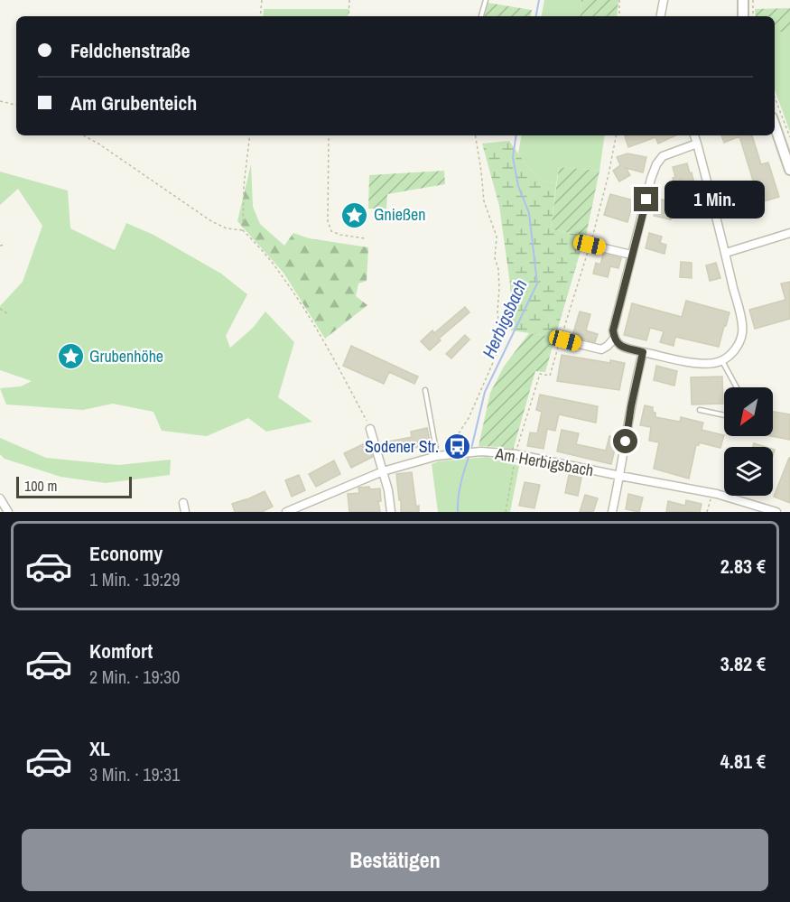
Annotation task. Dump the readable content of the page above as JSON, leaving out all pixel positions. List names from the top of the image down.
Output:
{
  "streets": {
    "street": ["Am Herbigsbach"]
  },
  "water": ["Herbigsbach"],
  "places": {
    "place": ["Gnießen", "Grubenhöhe"],
    "bus stop": ["Sodener Str."]
  },
  "scale_bar": "100 m",
  "north": "bottom left",
  "page": {
    "banner": ["Feldchenstraße", "Am Grubenteich"],
    "bubble": "1 Min.",
    "scale": "100 m",
    "list": [
      {
        "name": "Economy",
        "note": "1 Min. · 19:29",
        "value": "2.83 €"
      },
      {
        "name": "Komfort",
        "note": "2 Min. · 19:30",
        "value": "3.82 €"
      },
      {
        "name": "XL",
        "note": "3 Min. · 19:31",
        "value": "4.81 €"
      }
    ],
    "buttons": "Bestätigen"
  }
}
